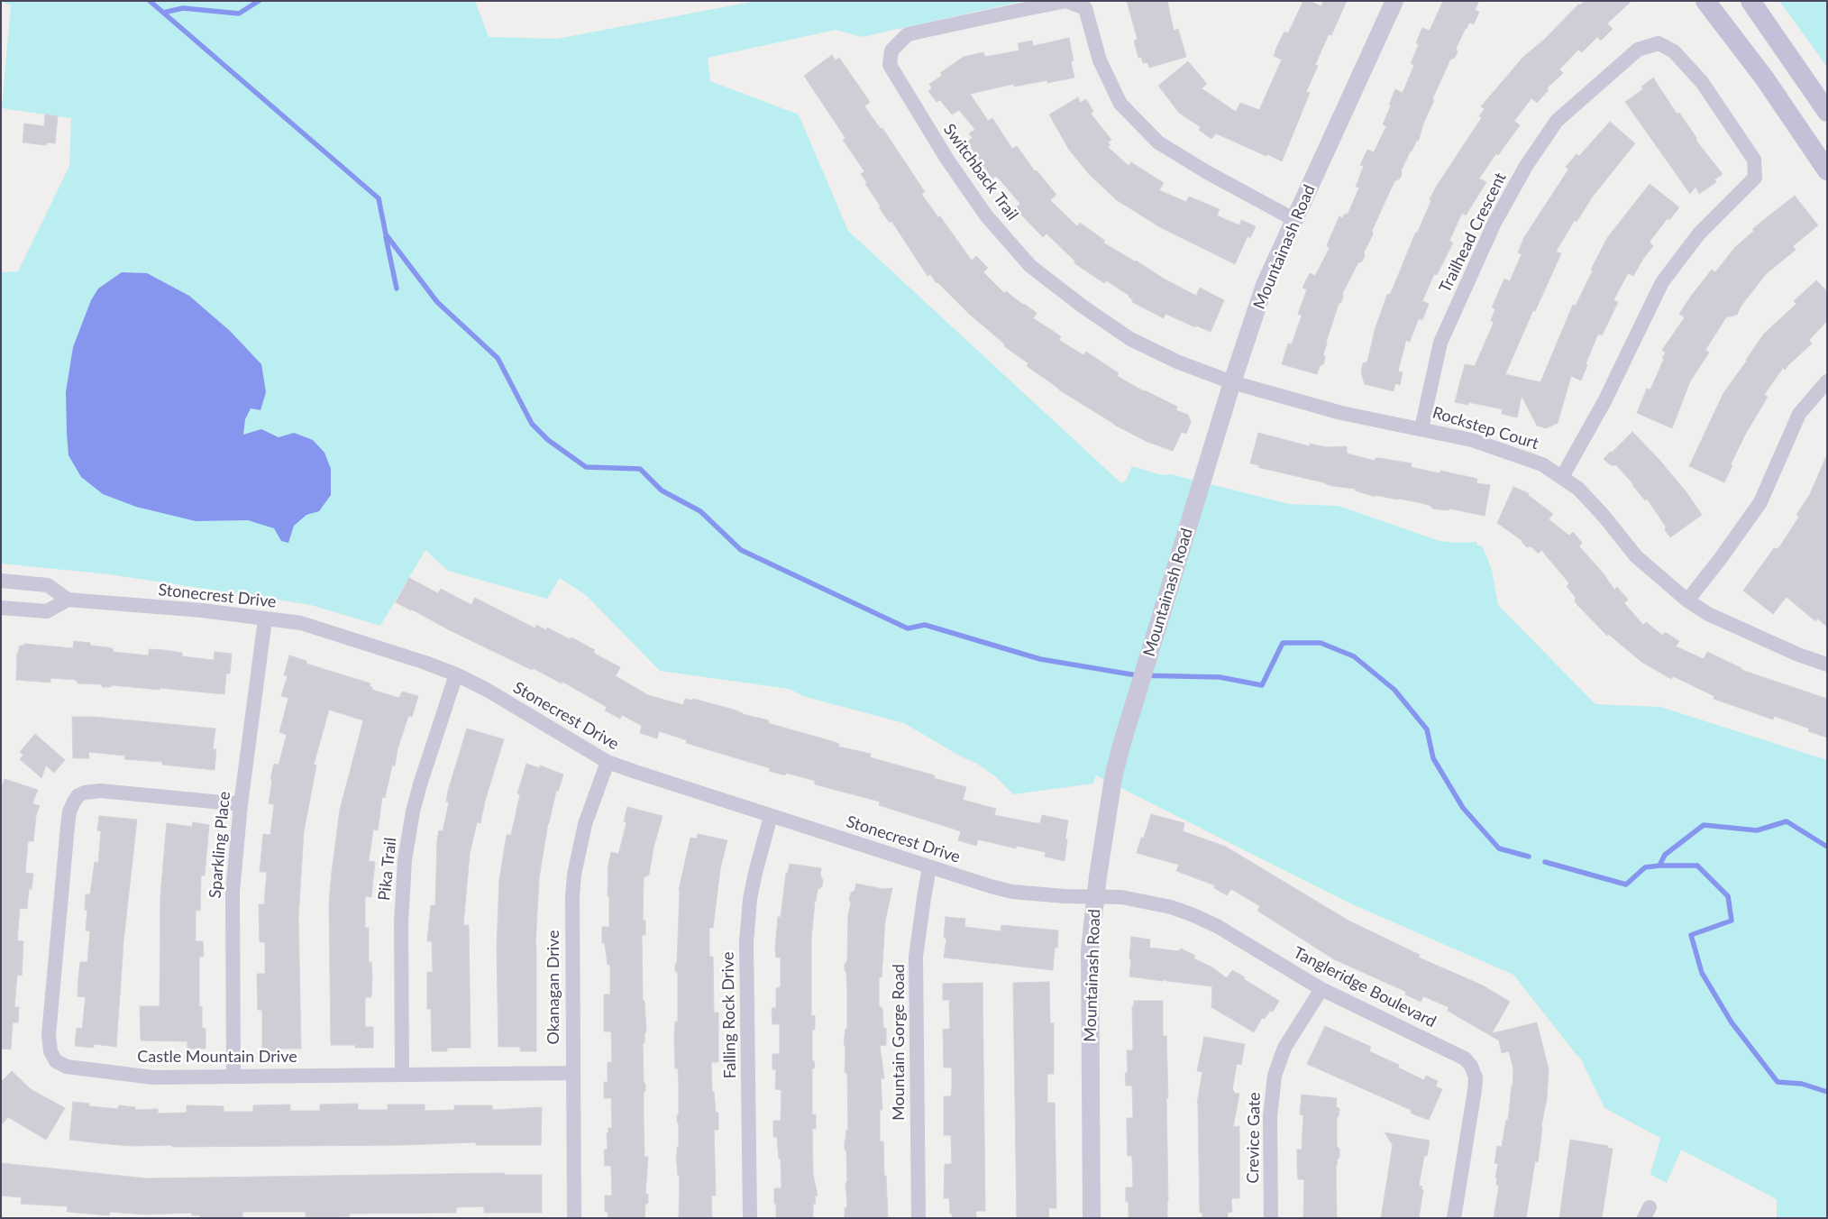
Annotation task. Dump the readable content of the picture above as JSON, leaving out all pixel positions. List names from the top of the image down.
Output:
{
  "streets": {
    "street": [
      "Switchback Trail",
      "Trailhead Crescent",
      "Mountainash Road",
      "Rockstep Court",
      "Stonecrest Drive",
      "Sparkling Place",
      "Pika Trail",
      "Okanagan Drive",
      "Tangleridge Boulevard",
      "Falling Rock Drive",
      "Mountain Gorge Road",
      "Castle Mountain Drive",
      "Crevice Gate"
    ]
  },
  "crossings": [
    ["Switchback Trail", "Mountainash Road"],
    ["Switchback Trail", "Rockstep Court"],
    ["Trailhead Crescent", "Rockstep Court"],
    ["Mountainash Road", "Rockstep Court"],
    ["Mountainash Road", "Stonecrest Drive"],
    ["Mountainash Road", "Tangleridge Boulevard"],
    ["Stonecrest Drive", "Sparkling Place"],
    ["Stonecrest Drive", "Pika Trail"],
    ["Stonecrest Drive", "Okanagan Drive"],
    ["Stonecrest Drive", "Tangleridge Boulevard"],
    ["Stonecrest Drive", "Falling Rock Drive"],
    ["Stonecrest Drive", "Mountain Gorge Road"],
    ["Sparkling Place", "Castle Mountain Drive"],
    ["Pika Trail", "Castle Mountain Drive"],
    ["Okanagan Drive", "Castle Mountain Drive"],
    ["Tangleridge Boulevard", "Crevice Gate"]
  ]
}
